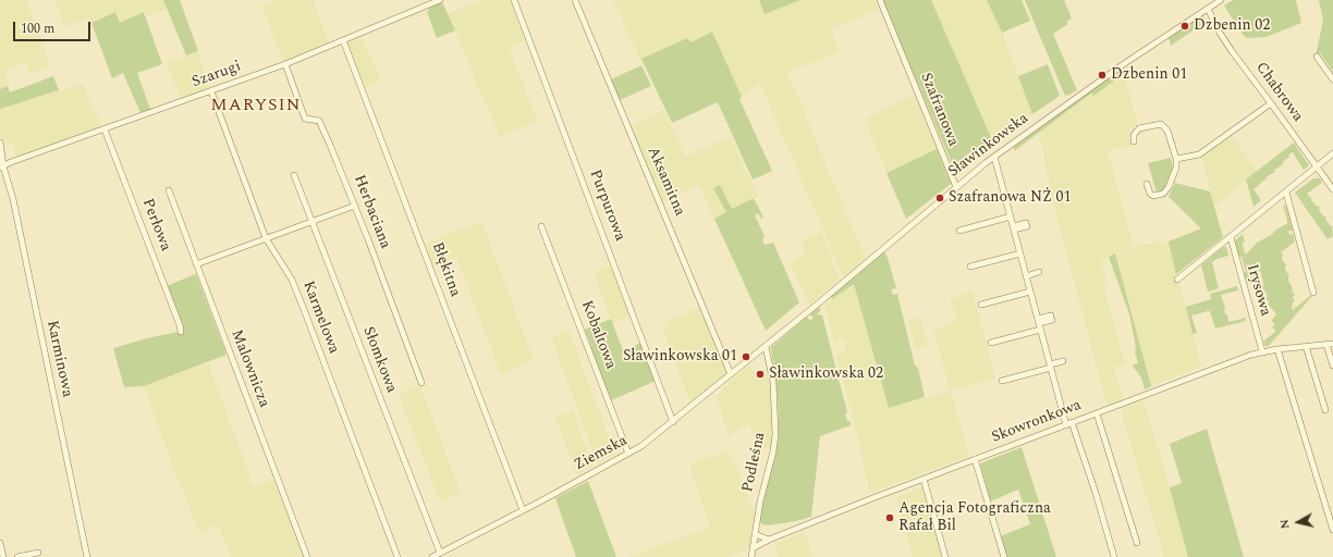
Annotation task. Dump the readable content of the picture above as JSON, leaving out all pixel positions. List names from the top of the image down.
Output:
{
  "streets": {
    "street": [
      "Szarugi",
      "Chabrowa",
      "Szafranowa",
      "Sławinkowska",
      "Aksamitna",
      "Purpurowa",
      "Herbaciana",
      "Perłowa",
      "Błękitna",
      "Irysowa",
      "Karmelowa",
      "Kobaltowa",
      "Karminowa",
      "Słomkowa",
      "Malownicza",
      "Skowronkowa",
      "Ziemska",
      "Podleśna"
    ]
  },
  "crossings": [
    ["Szarugi", "Herbaciana"],
    ["Szarugi", "Perłowa"],
    ["Szarugi", "Błękitna"],
    ["Szarugi", "Karmelowa"],
    ["Szarugi", "Karminowa"],
    ["Chabrowa", "Sławinkowska"],
    ["Szafranowa", "Sławinkowska"],
    ["Sławinkowska", "Ziemska"],
    ["Sławinkowska", "Podleśna"],
    ["Aksamitna", "Ziemska"],
    ["Purpurowa", "Ziemska"],
    ["Błękitna", "Ziemska"],
    ["Irysowa", "Skowronkowa"],
    ["Kobaltowa", "Ziemska"],
    ["Słomkowa", "Ziemska"],
    ["Skowronkowa", "Podleśna"],
    ["Ziemska", "Podleśna"]
  ],
  "districts": ["MARYSIN"],
  "places": [
    "Dzbenin 02",
    "Dzbenin 01",
    "Szafranowa NŻ 01",
    "Sławinkowska 01",
    "Sławinkowska 02",
    "Agencja Fotograficzna Rafał Bil"
  ],
  "scale_bar": "100 m",
  "north": "left"
}
